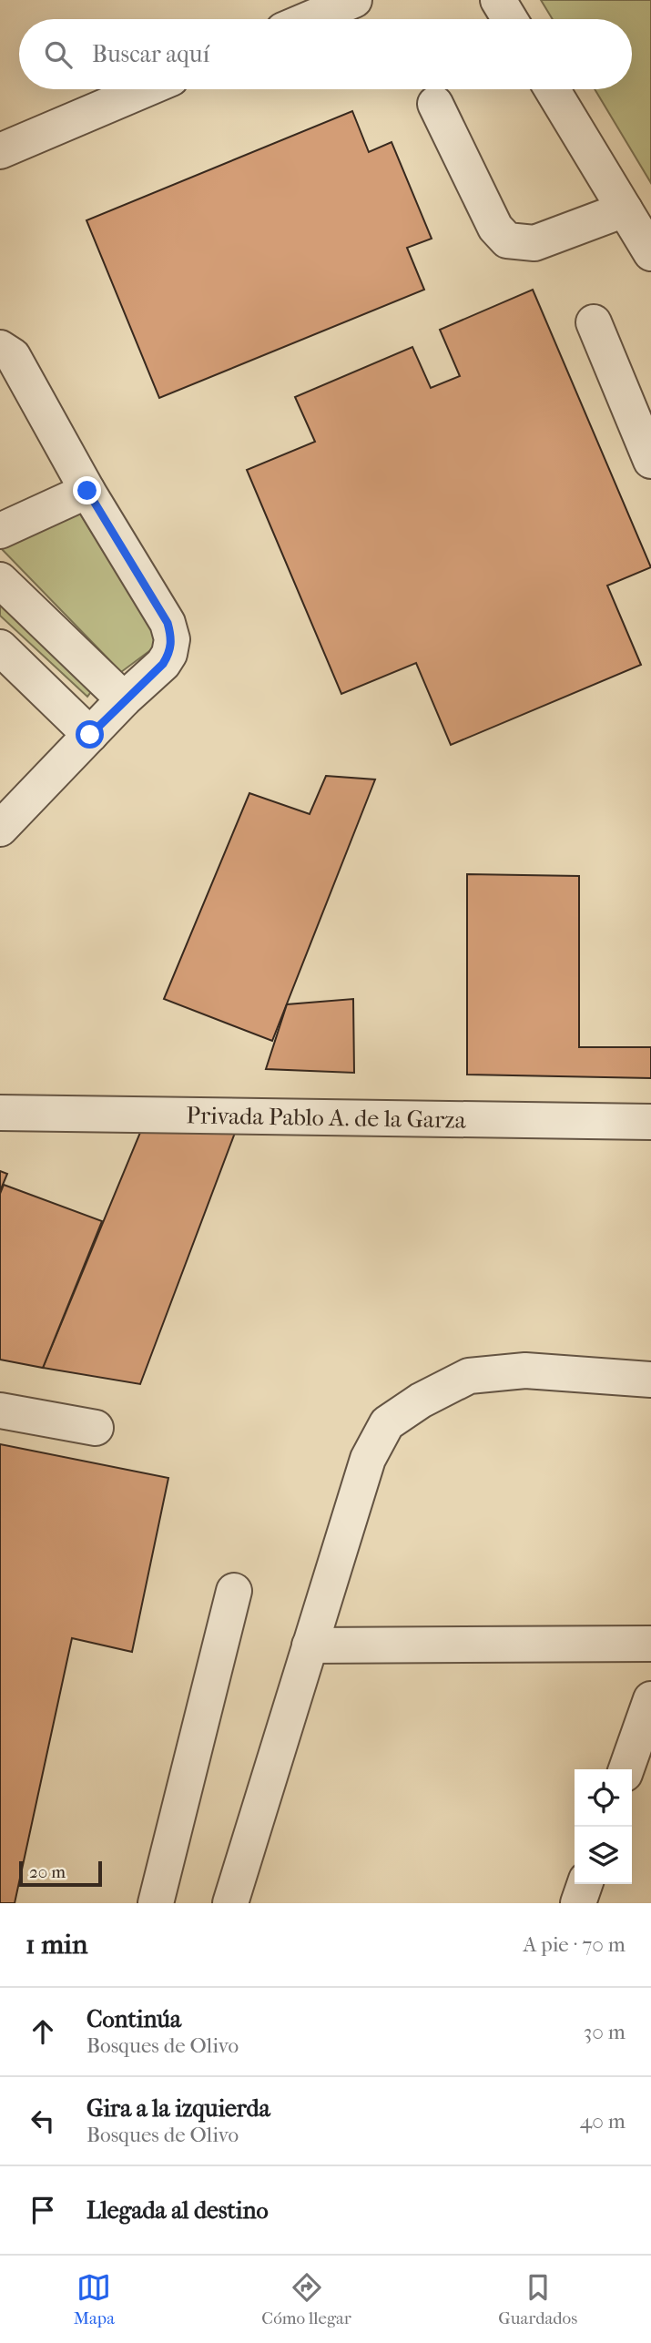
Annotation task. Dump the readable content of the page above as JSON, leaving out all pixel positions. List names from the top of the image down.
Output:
{
  "streets": {
    "street": ["Privada Pablo A. de la Garza"]
  },
  "scale_bar": "20 m",
  "page": {
    "search": "Buscar aquí",
    "scale": "20 m",
    "heading": ["1 min", "A pie · 70 m"],
    "list": [
      ["Continúa", "Bosques de Olivo", "30 m"],
      ["Gira a la izquierda", "Bosques de Olivo", "40 m"],
      "Llegada al destino"
    ],
    "nav": ["Mapa", "Cómo llegar", "Guardados"]
  }
}
